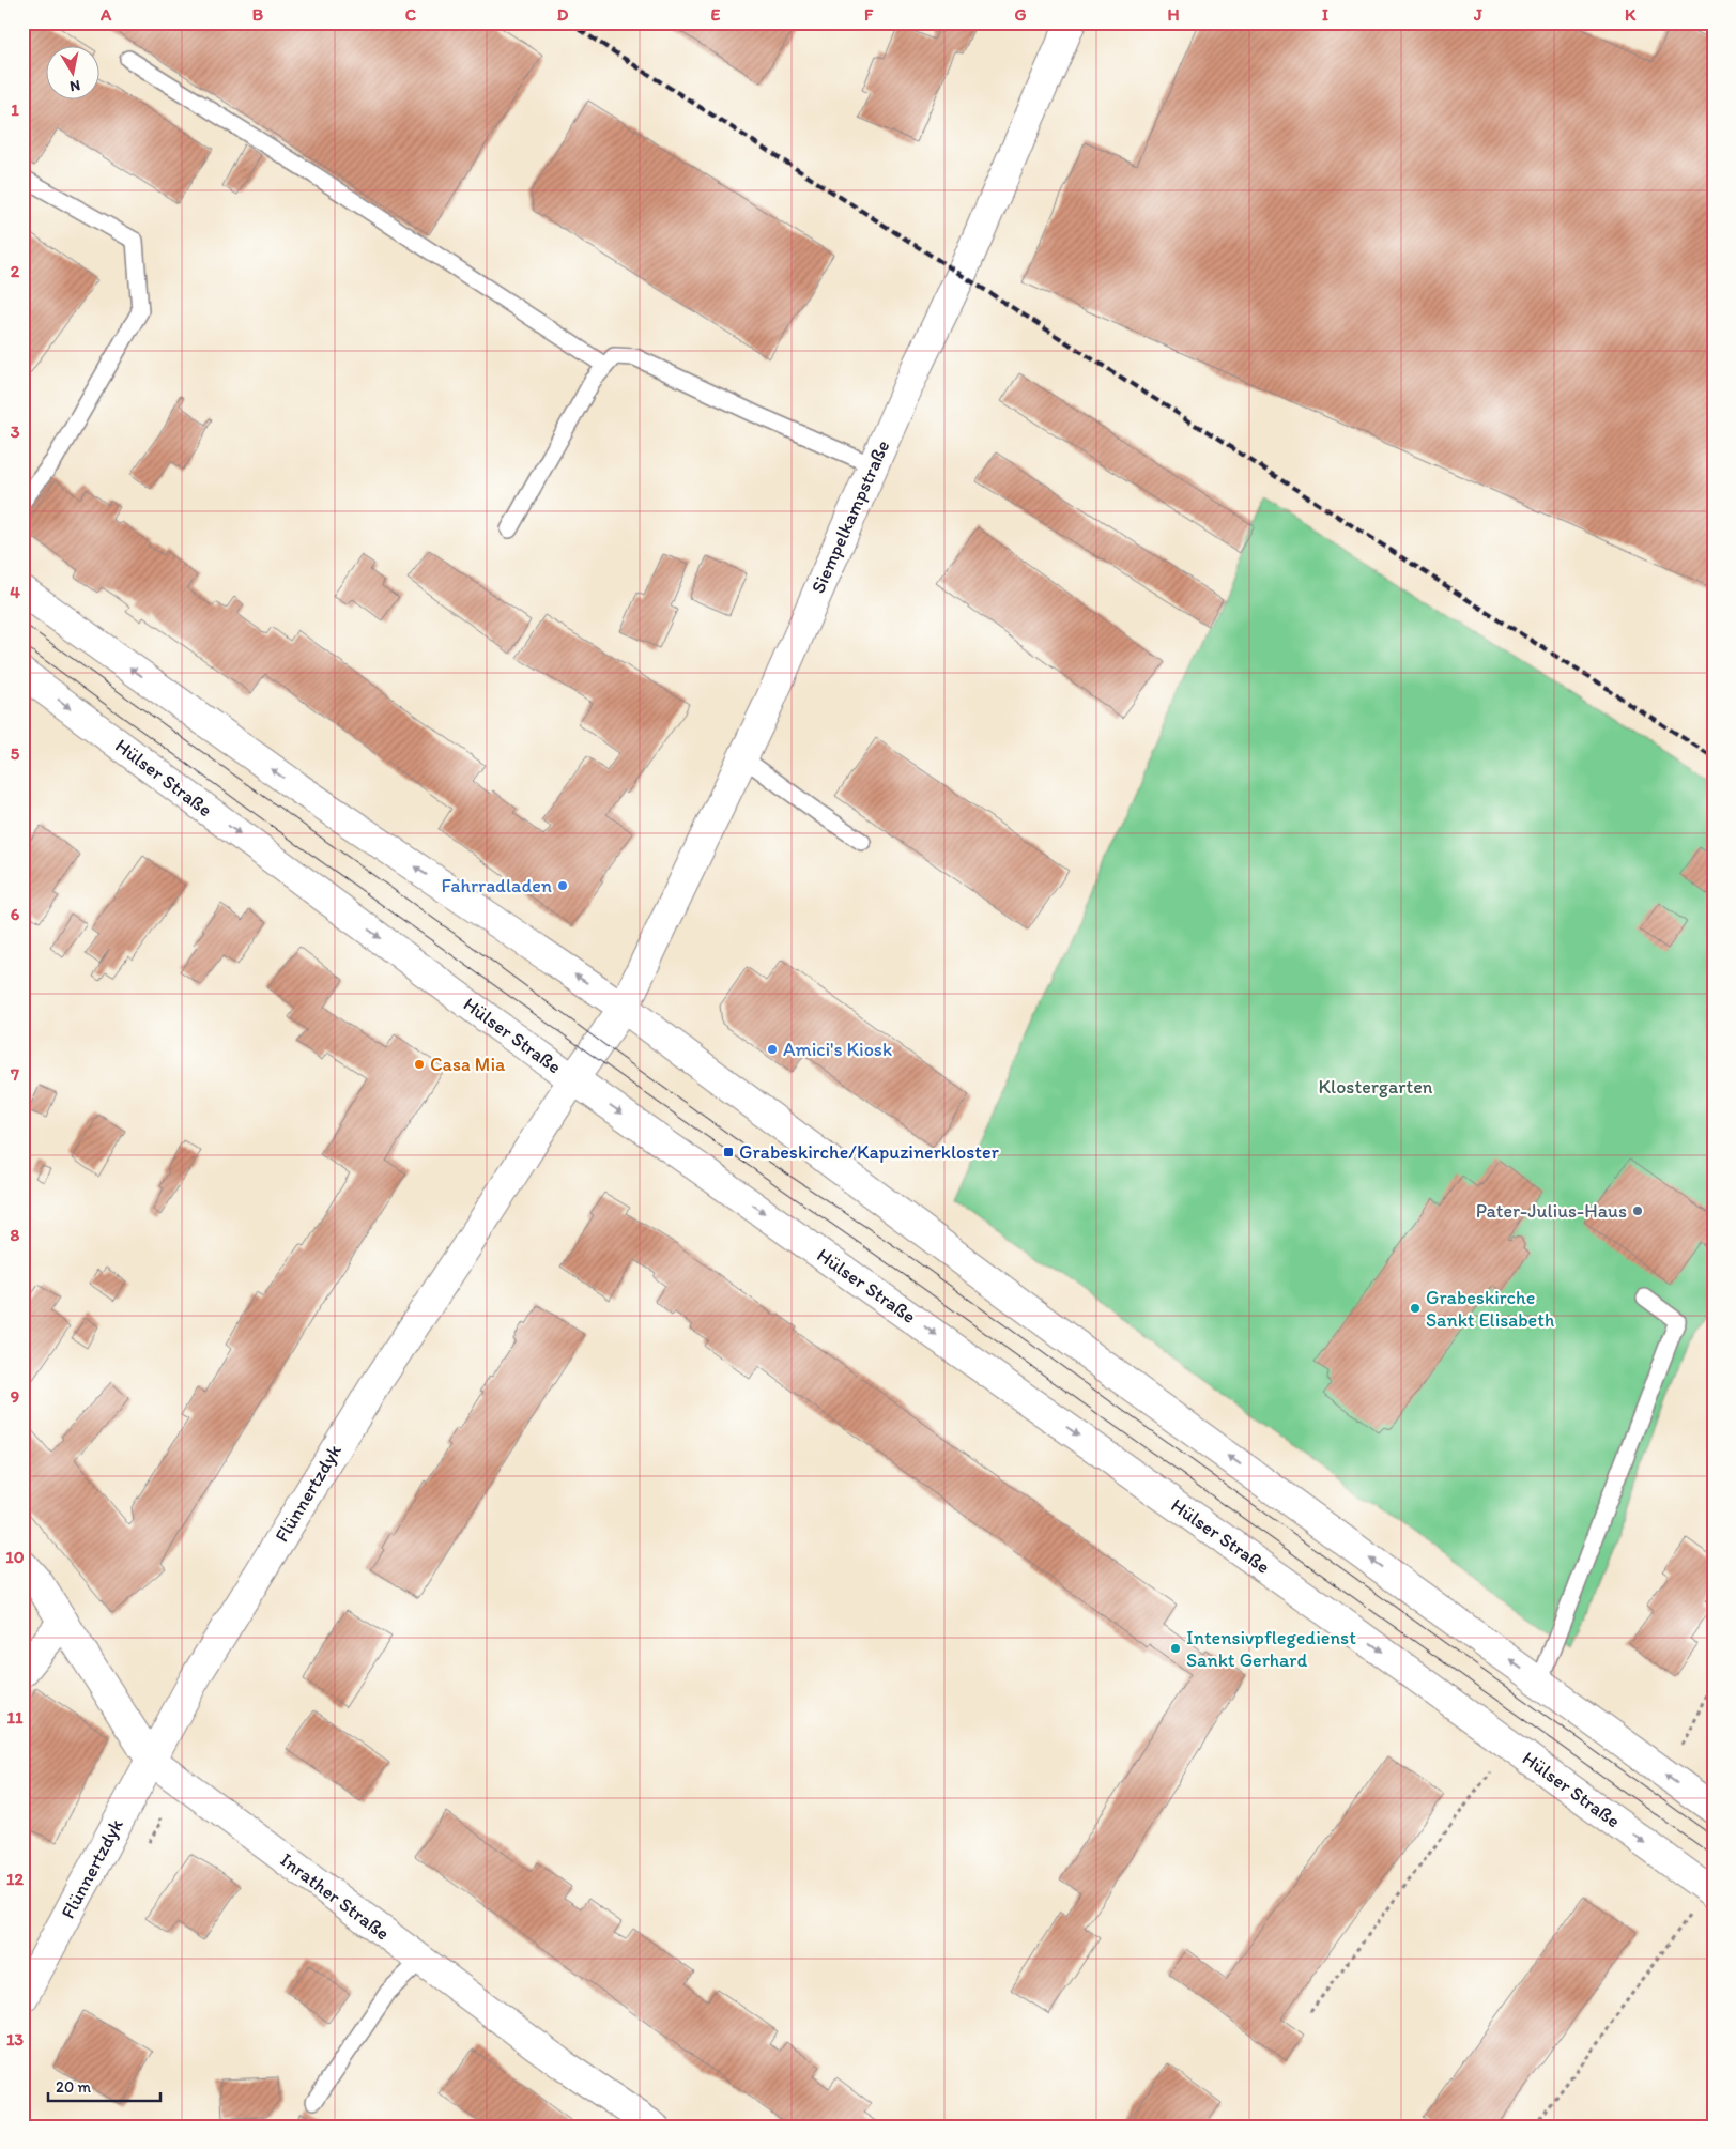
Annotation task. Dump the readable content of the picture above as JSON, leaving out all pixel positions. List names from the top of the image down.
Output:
{
  "streets": {
    "street": [
      "Siempelkampstraße",
      "Hülser Straße",
      "Flünnertzdyk",
      "Inrather Straße"
    ]
  },
  "crossings": [
    ["Siempelkampstraße", "Flünnertzdyk"],
    ["Hülser Straße", "Flünnertzdyk"],
    ["Flünnertzdyk", "Inrather Straße"]
  ],
  "parks": ["Klostergarten"],
  "places": {
    "other": [
      "Fahrradladen",
      "Amici's Kiosk",
      "Casa Mia",
      "Pater-Julius-Haus",
      "Grabeskirche Sankt Elisabeth",
      "Intensivpflegedienst Sankt Gerhard"
    ],
    "transit": ["Grabeskirche/Kapuzinerkloster"]
  },
  "scale_bar": "20 m",
  "north": "bottom",
  "grid": {
    "columns": [
      "A",
      "B",
      "C",
      "D",
      "E",
      "F",
      "G",
      "H",
      "I",
      "J",
      "K"
    ],
    "rows": [
      "1",
      "2",
      "3",
      "4",
      "5",
      "6",
      "7",
      "8",
      "9",
      "10",
      "11",
      "12",
      "13"
    ]
  }
}
